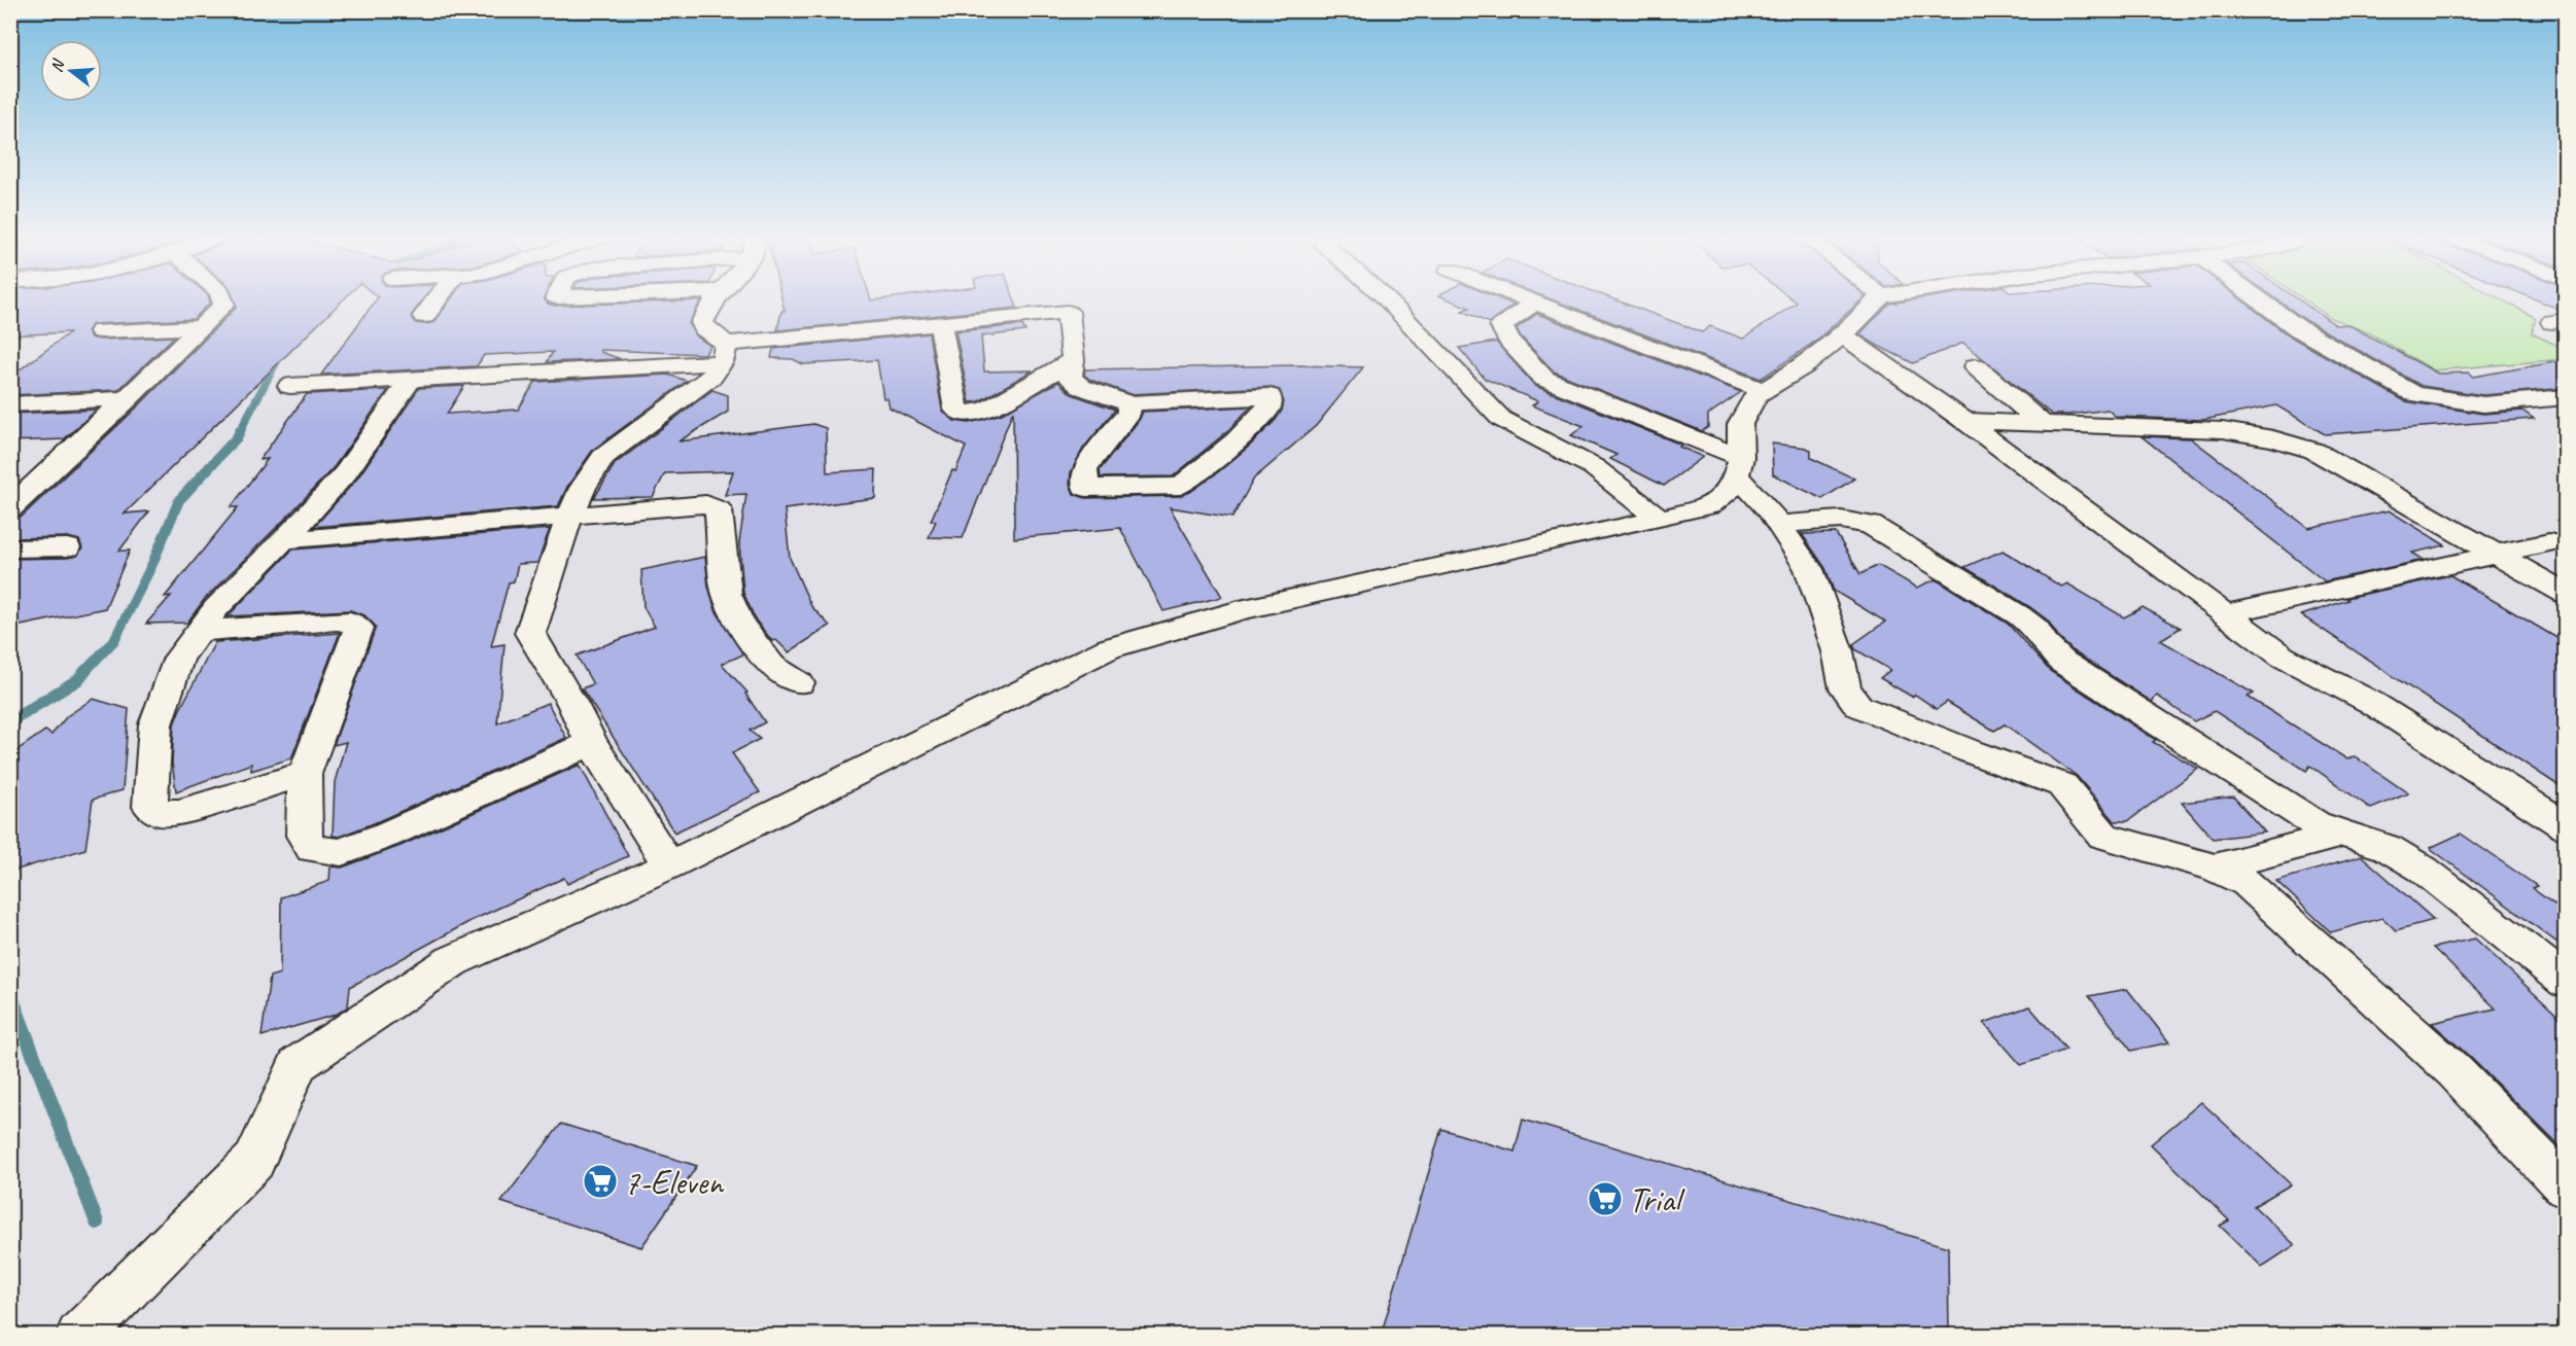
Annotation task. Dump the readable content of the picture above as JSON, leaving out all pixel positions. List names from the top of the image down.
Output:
{
  "places": {
    "supermarket": ["7-Eleven", "Trial"]
  },
  "north": "left"
}
